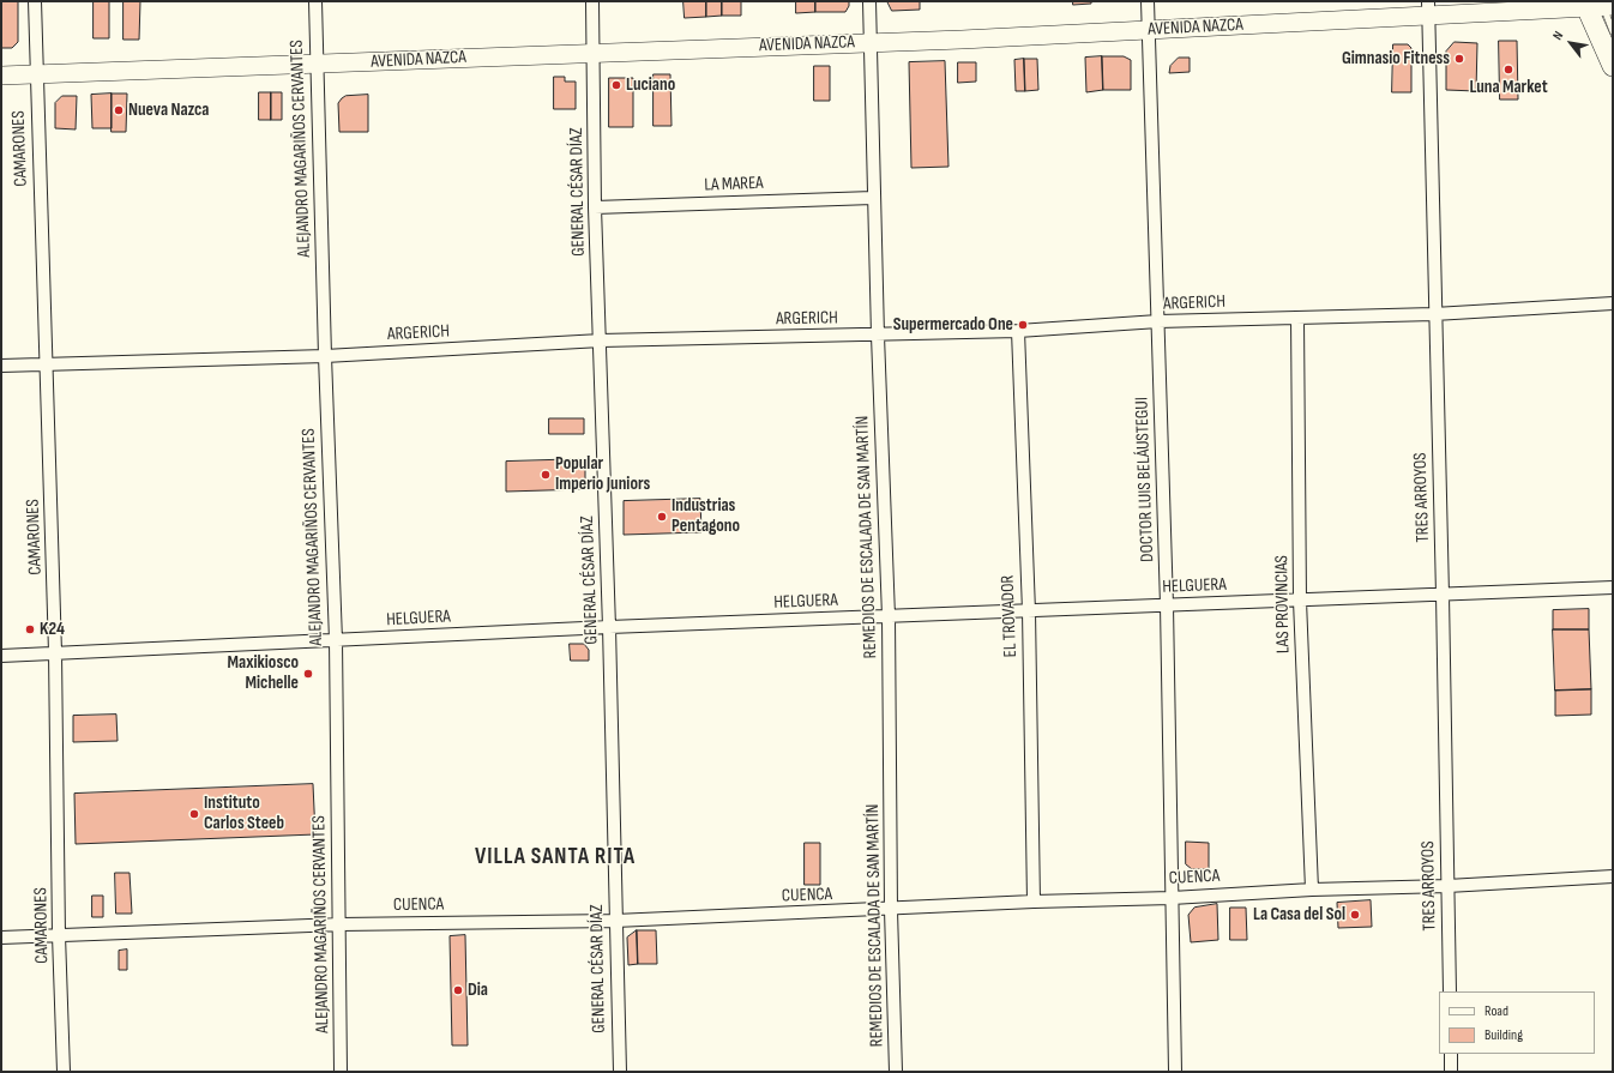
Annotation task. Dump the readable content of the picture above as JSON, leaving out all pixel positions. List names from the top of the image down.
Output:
{
  "streets": {
    "main road": ["AVENIDA NAZCA"],
    "street": [
      "CAMARONES",
      "ALEJANDRO MAGARIÑOS CERVANTES",
      "LA MAREA",
      "GENERAL CÉSAR DÍAZ",
      "ARGERICH",
      "DOCTOR LUIS BELÁUSTEGUI",
      "TRES ARROYOS",
      "REMEDIOS DE ESCALADA DE SAN MARTÍN",
      "HELGUERA",
      "LAS PROVINCIAS",
      "EL TROVADOR",
      "CUENCA"
    ]
  },
  "crossings": [
    ["AVENIDA NAZCA", "CAMARONES"],
    ["AVENIDA NAZCA", "ALEJANDRO MAGARIÑOS CERVANTES"],
    ["AVENIDA NAZCA", "GENERAL CÉSAR DÍAZ"],
    ["AVENIDA NAZCA", "DOCTOR LUIS BELÁUSTEGUI"],
    ["AVENIDA NAZCA", "TRES ARROYOS"],
    ["AVENIDA NAZCA", "REMEDIOS DE ESCALADA DE SAN MARTÍN"],
    ["CAMARONES", "ARGERICH"],
    ["CAMARONES", "HELGUERA"],
    ["CAMARONES", "CUENCA"],
    ["ALEJANDRO MAGARIÑOS CERVANTES", "ARGERICH"],
    ["ALEJANDRO MAGARIÑOS CERVANTES", "HELGUERA"],
    ["ALEJANDRO MAGARIÑOS CERVANTES", "CUENCA"],
    ["LA MAREA", "GENERAL CÉSAR DÍAZ"],
    ["LA MAREA", "REMEDIOS DE ESCALADA DE SAN MARTÍN"],
    ["GENERAL CÉSAR DÍAZ", "ARGERICH"],
    ["GENERAL CÉSAR DÍAZ", "HELGUERA"],
    ["GENERAL CÉSAR DÍAZ", "CUENCA"],
    ["ARGERICH", "DOCTOR LUIS BELÁUSTEGUI"],
    ["ARGERICH", "TRES ARROYOS"],
    ["ARGERICH", "REMEDIOS DE ESCALADA DE SAN MARTÍN"],
    ["ARGERICH", "LAS PROVINCIAS"],
    ["ARGERICH", "EL TROVADOR"],
    ["DOCTOR LUIS BELÁUSTEGUI", "HELGUERA"],
    ["DOCTOR LUIS BELÁUSTEGUI", "CUENCA"],
    ["TRES ARROYOS", "HELGUERA"],
    ["TRES ARROYOS", "CUENCA"],
    ["REMEDIOS DE ESCALADA DE SAN MARTÍN", "HELGUERA"],
    ["REMEDIOS DE ESCALADA DE SAN MARTÍN", "CUENCA"],
    ["HELGUERA", "LAS PROVINCIAS"],
    ["HELGUERA", "EL TROVADOR"],
    ["LAS PROVINCIAS", "CUENCA"],
    ["EL TROVADOR", "CUENCA"]
  ],
  "districts": ["VILLA SANTA RITA"],
  "places": [
    "Gimnasio Fitness",
    "Luna Market",
    "Luciano",
    "Nueva Nazca",
    "Supermercado One",
    "Popular Imperio Juniors",
    "Industrias Pentagono",
    "K24",
    "Maxikiosco Michelle",
    "Instituto Carlos Steeb",
    "La Casa del Sol",
    "Dia"
  ],
  "legend": ["Road", "Building"],
  "north": "top left"
}
